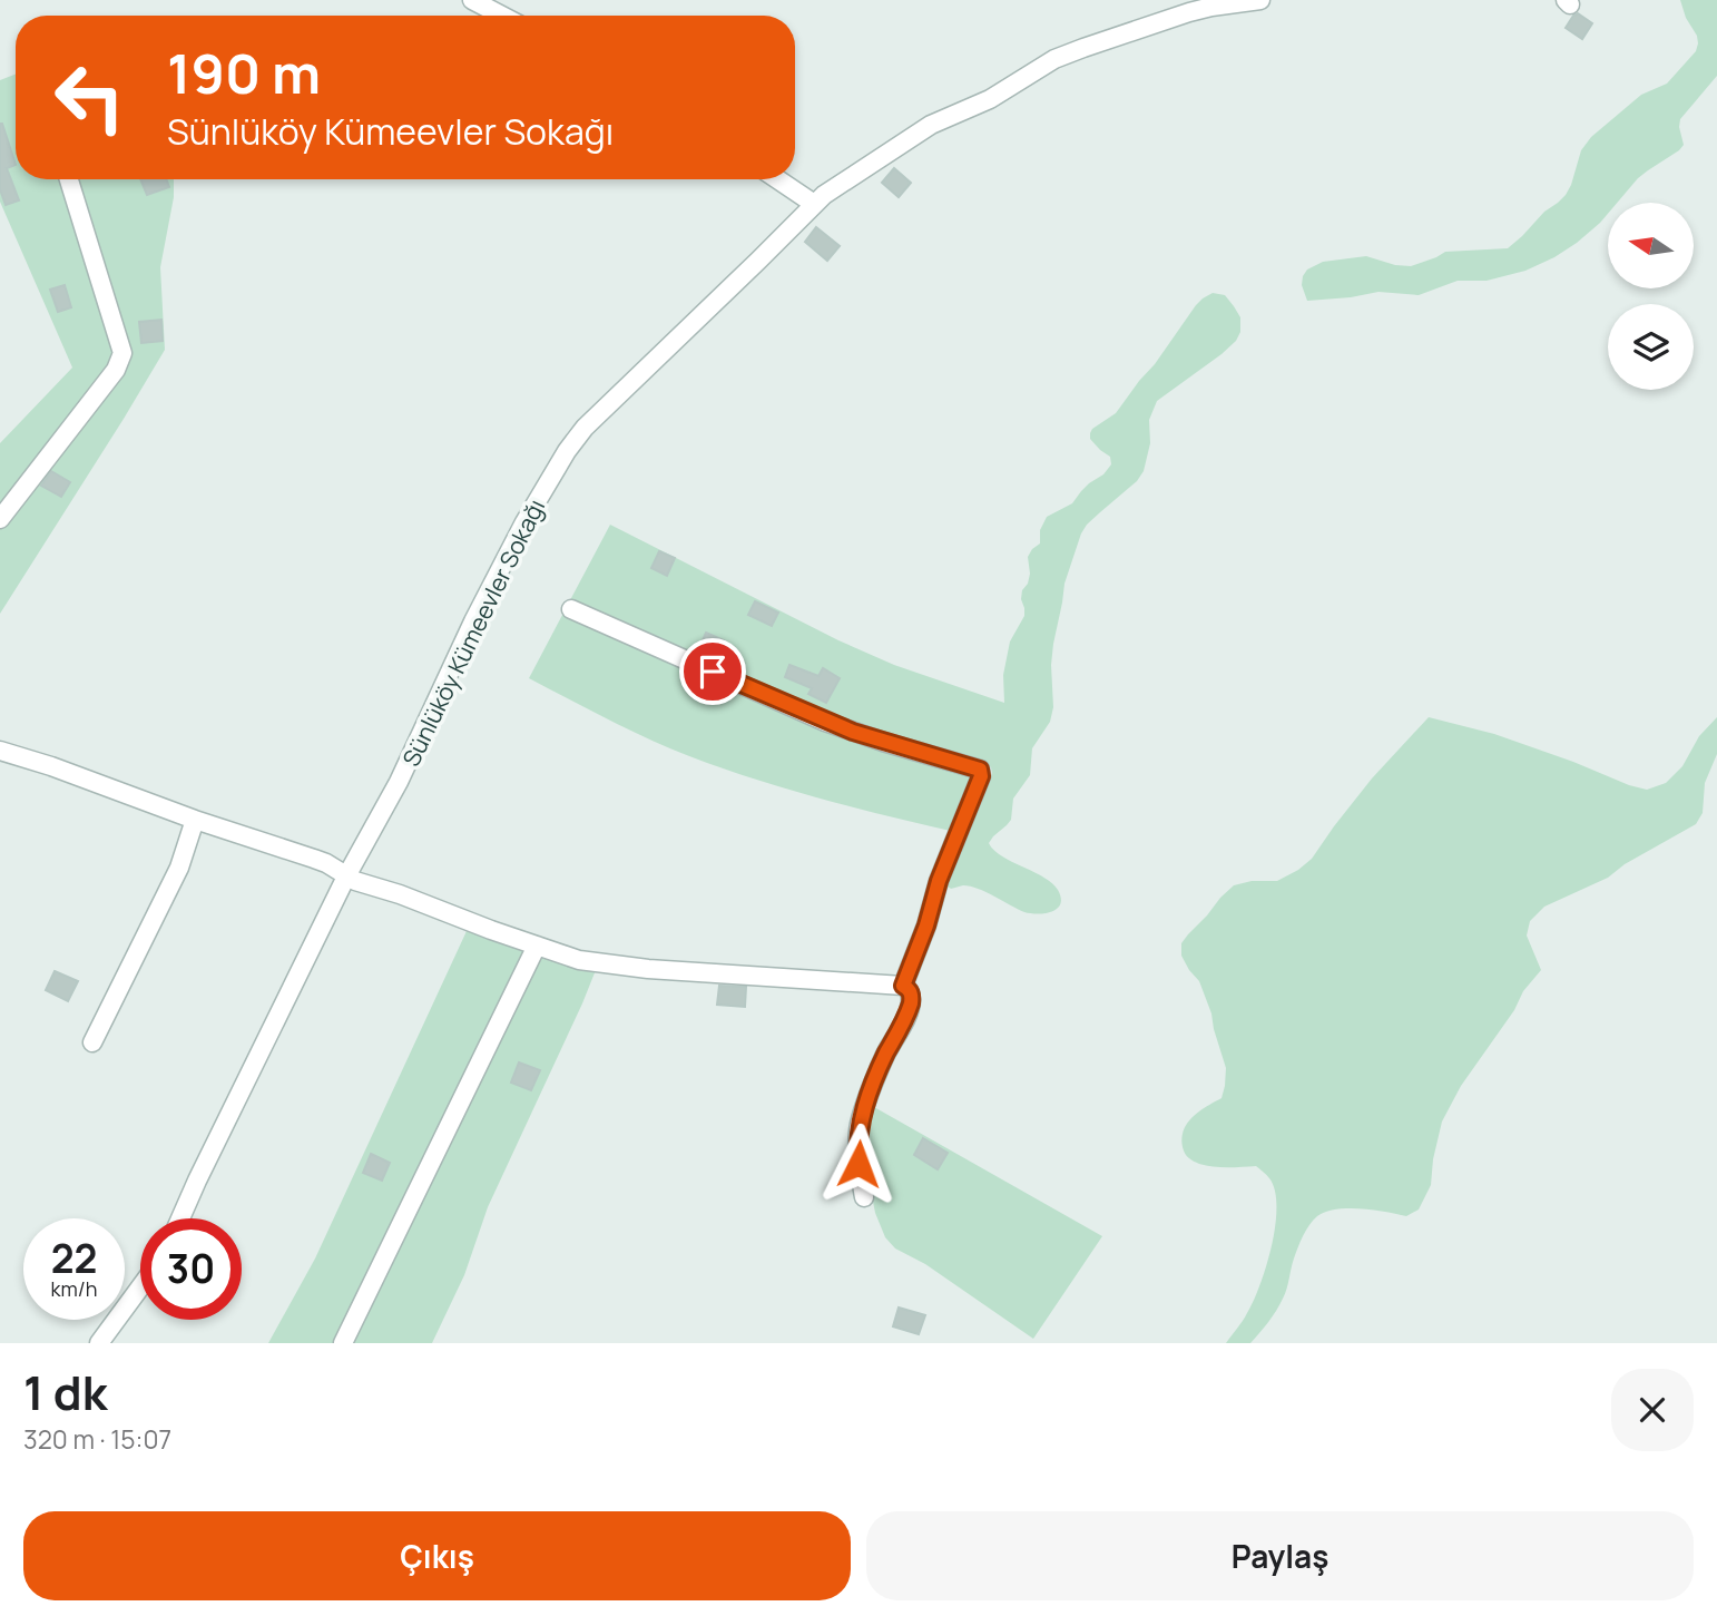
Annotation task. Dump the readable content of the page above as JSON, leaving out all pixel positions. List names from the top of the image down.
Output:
{
  "streets": {
    "street": ["Sünlüköy Kümeevler Sokağı"]
  },
  "north": "left",
  "page": {
    "turn": ["190 m", "Sünlüköy Kümeevler Sokağı"],
    "speed": "22 km/h",
    "limit": "30",
    "heading": ["1 dk", "320 m · 15:07"],
    "buttons": ["Çıkış", "Paylaş"]
  }
}
